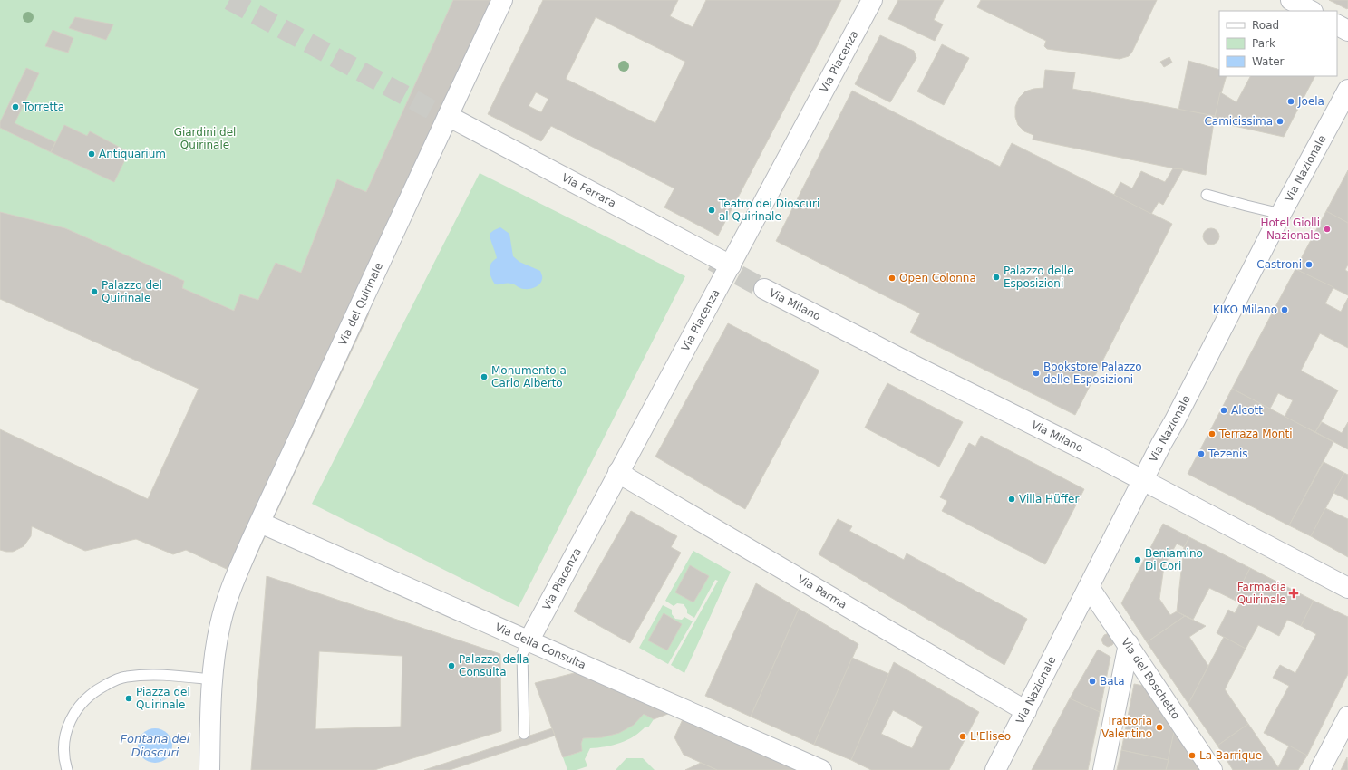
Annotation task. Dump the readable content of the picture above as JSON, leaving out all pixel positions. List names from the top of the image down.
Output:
{
  "streets": {
    "street": [
      "Via Piacenza",
      "Via Nazionale",
      "Via Ferrara",
      "Via del Quirinale",
      "Via Milano",
      "Via Parma",
      "Via della Consulta",
      "Via del Boschetto"
    ]
  },
  "crossings": [
    ["Via Piacenza", "Via Ferrara"],
    ["Via Piacenza", "Via Parma"],
    ["Via Piacenza", "Via della Consulta"],
    ["Via Nazionale", "Via Milano"],
    ["Via Nazionale", "Via Parma"],
    ["Via Nazionale", "Via del Boschetto"],
    ["Via Ferrara", "Via del Quirinale"],
    ["Via del Quirinale", "Via della Consulta"]
  ],
  "water": ["Fontana dei Dioscuri"],
  "parks": ["Giardini del Quirinale"],
  "places": {
    "other": [
      "Joela",
      "Torretta",
      "Camicissima",
      "Antiquarium",
      "Teatro dei Dioscuri al Quirinale",
      "Hotel Giolli Nazionale",
      "Castroni",
      "Palazzo delle Esposizioni",
      "Open Colonna",
      "Palazzo del Quirinale",
      "KIKO Milano",
      "Bookstore Palazzo delle Esposizioni",
      "Monumento a Carlo Alberto",
      "Alcott",
      "Terraza Monti",
      "Tezenis",
      "Villa Hüffer",
      "Beniamino Di Cori",
      "Palazzo della Consulta",
      "Bata",
      "Piazza del Quirinale",
      "Trattoria Valentino",
      "L'Eliseo",
      "La Barrique"
    ],
    "health": ["Farmacia Quirinale"]
  },
  "legend": ["Road", "Park", "Water"]
}
